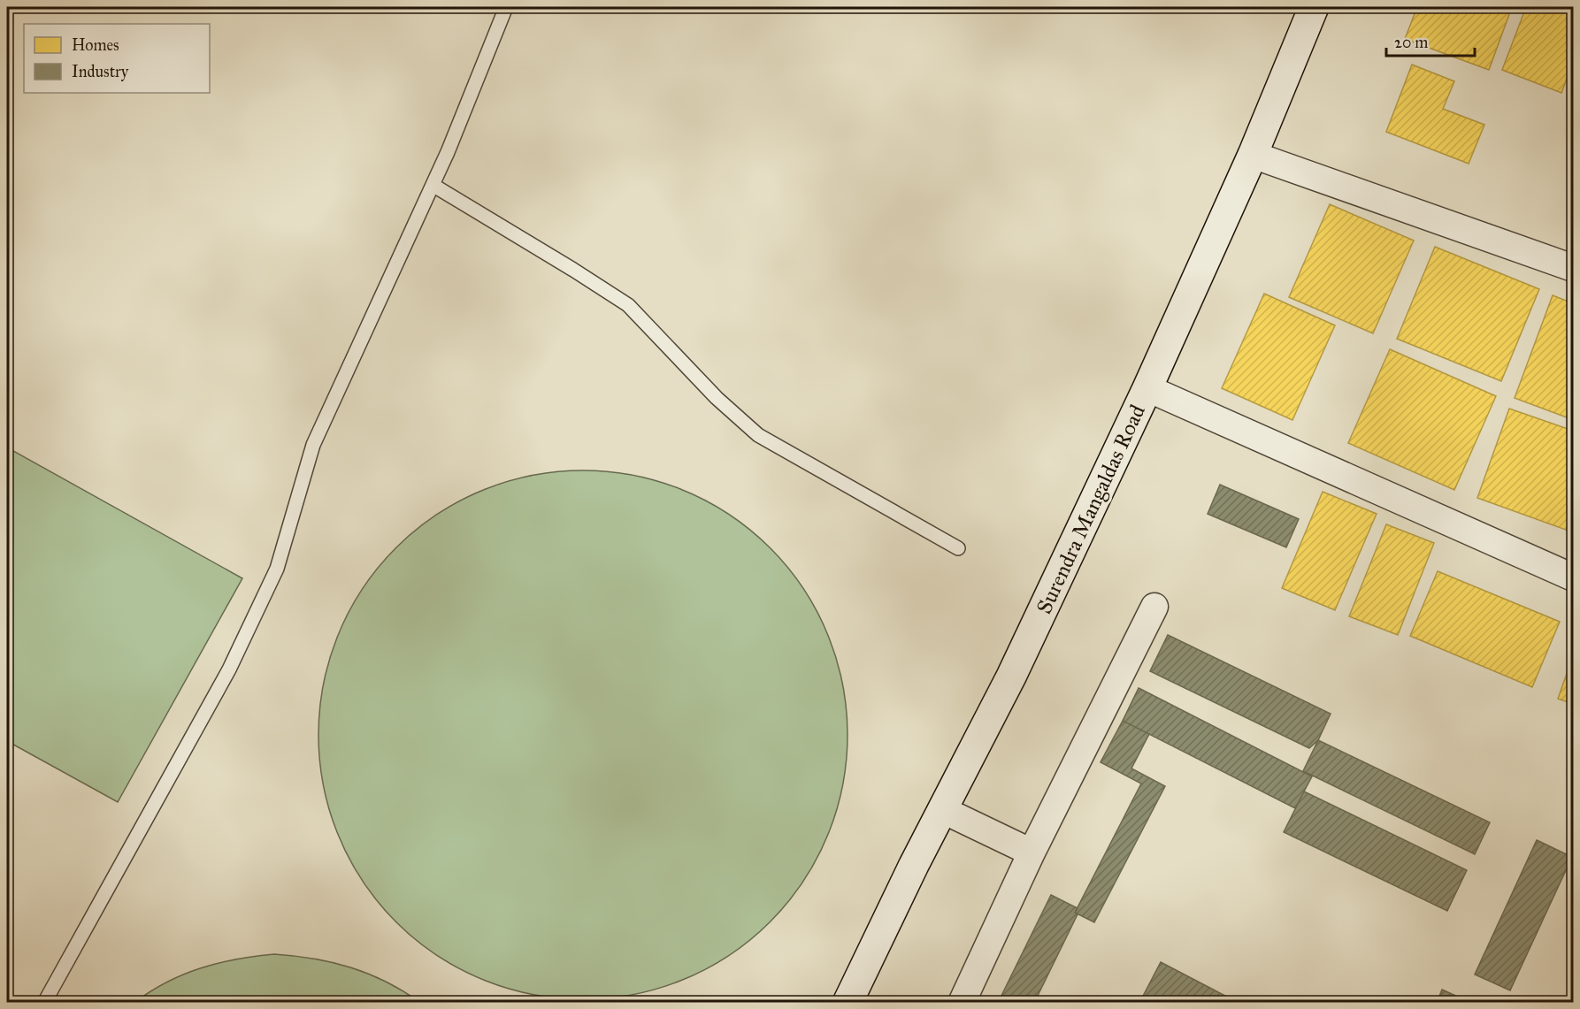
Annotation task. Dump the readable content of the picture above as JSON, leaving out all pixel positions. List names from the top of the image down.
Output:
{
  "streets": {
    "main road": ["Surendra Mangaldas Road"]
  },
  "legend": ["Homes", "Industry"],
  "scale_bar": "20 m"
}
